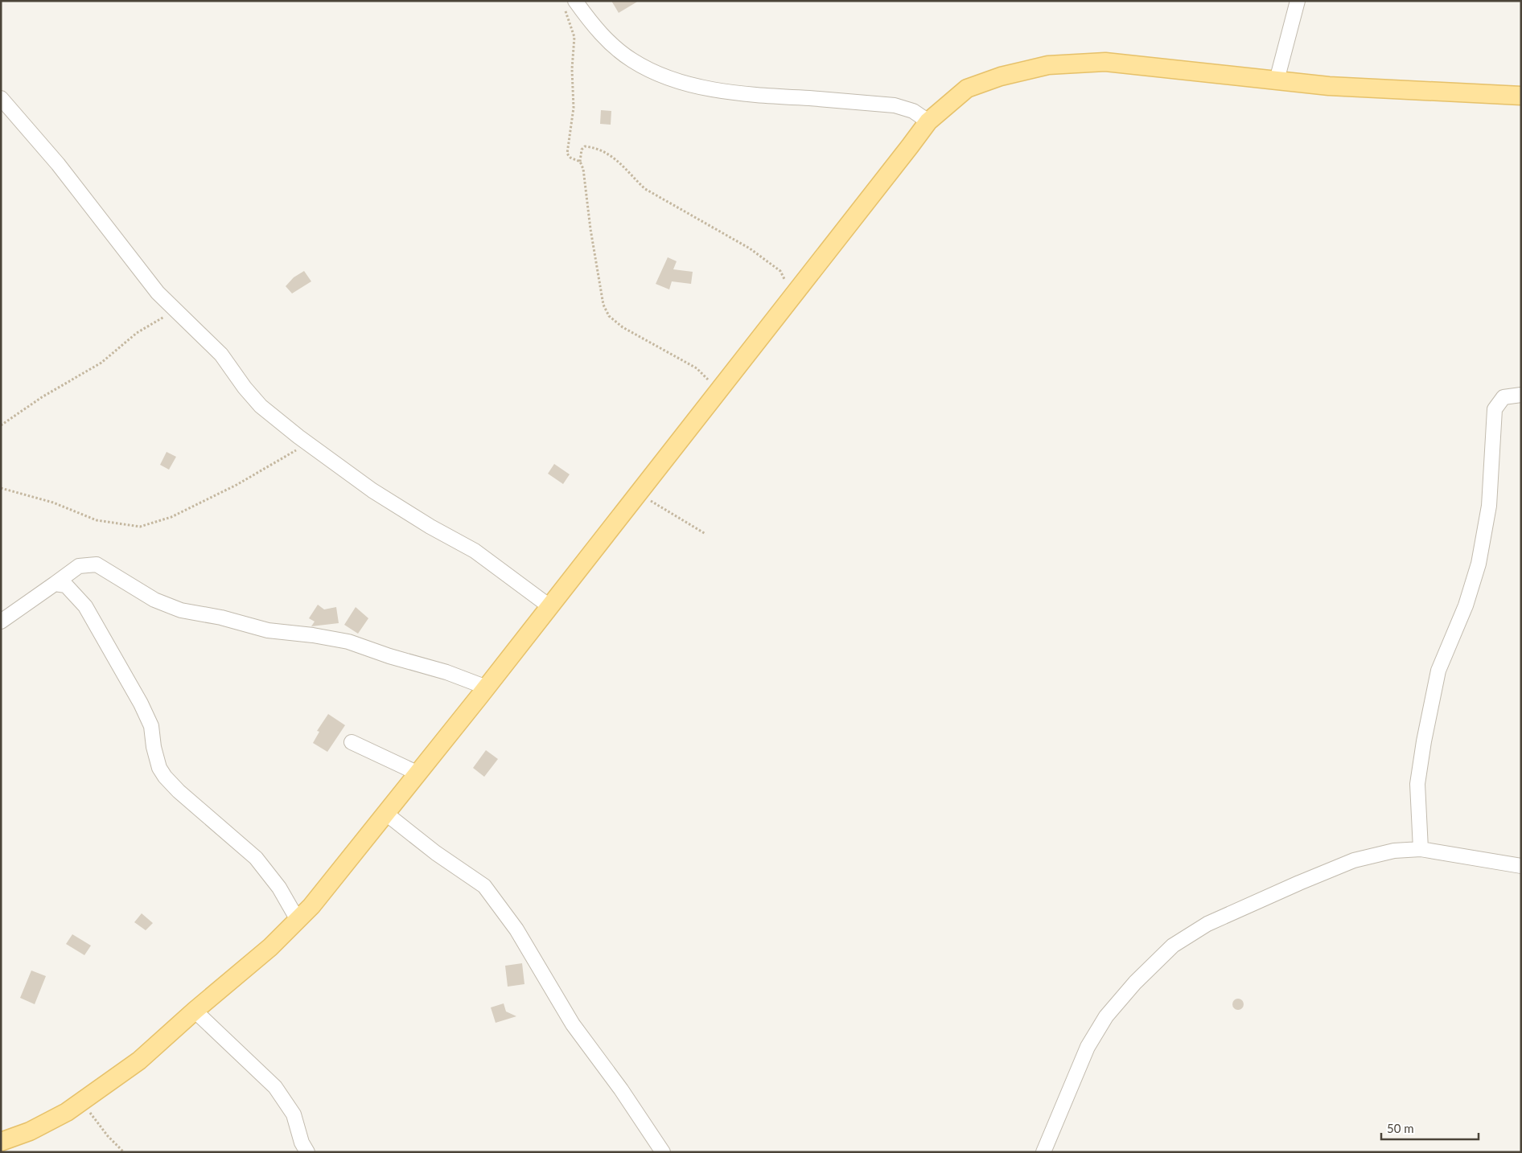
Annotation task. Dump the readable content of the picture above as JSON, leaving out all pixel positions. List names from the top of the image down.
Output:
{
  "scale_bar": "50 m"
}
